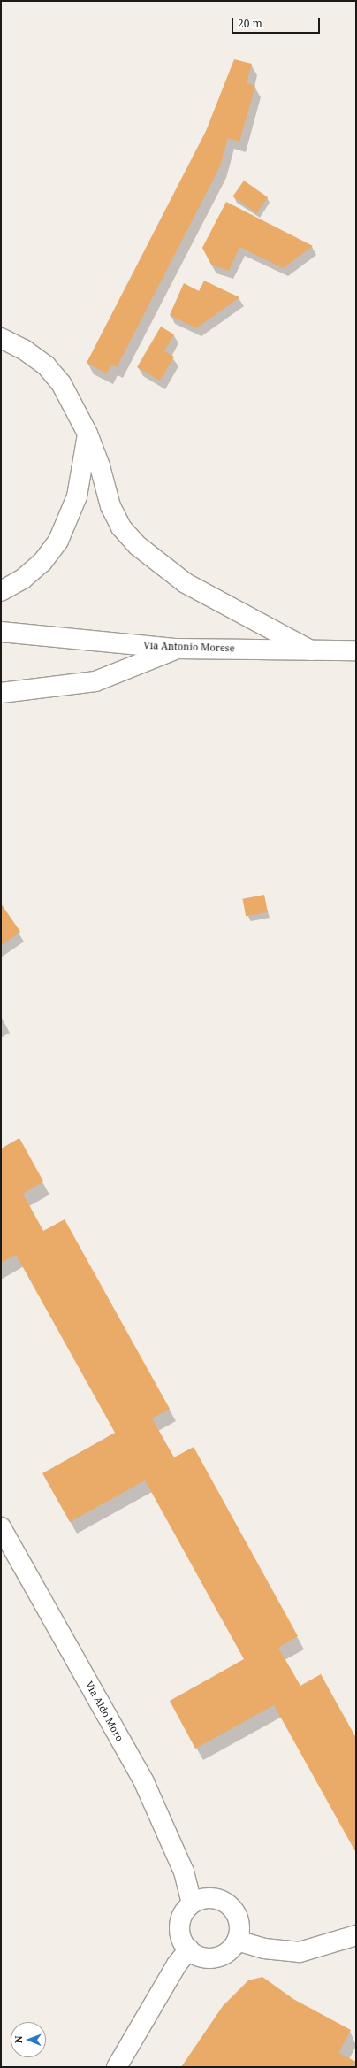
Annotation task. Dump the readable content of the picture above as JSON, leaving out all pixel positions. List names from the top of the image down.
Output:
{
  "streets": {
    "street": ["Via Antonio Morese", "Via Aldo Moro"]
  },
  "scale_bar": "20 m",
  "north": "left"
}
